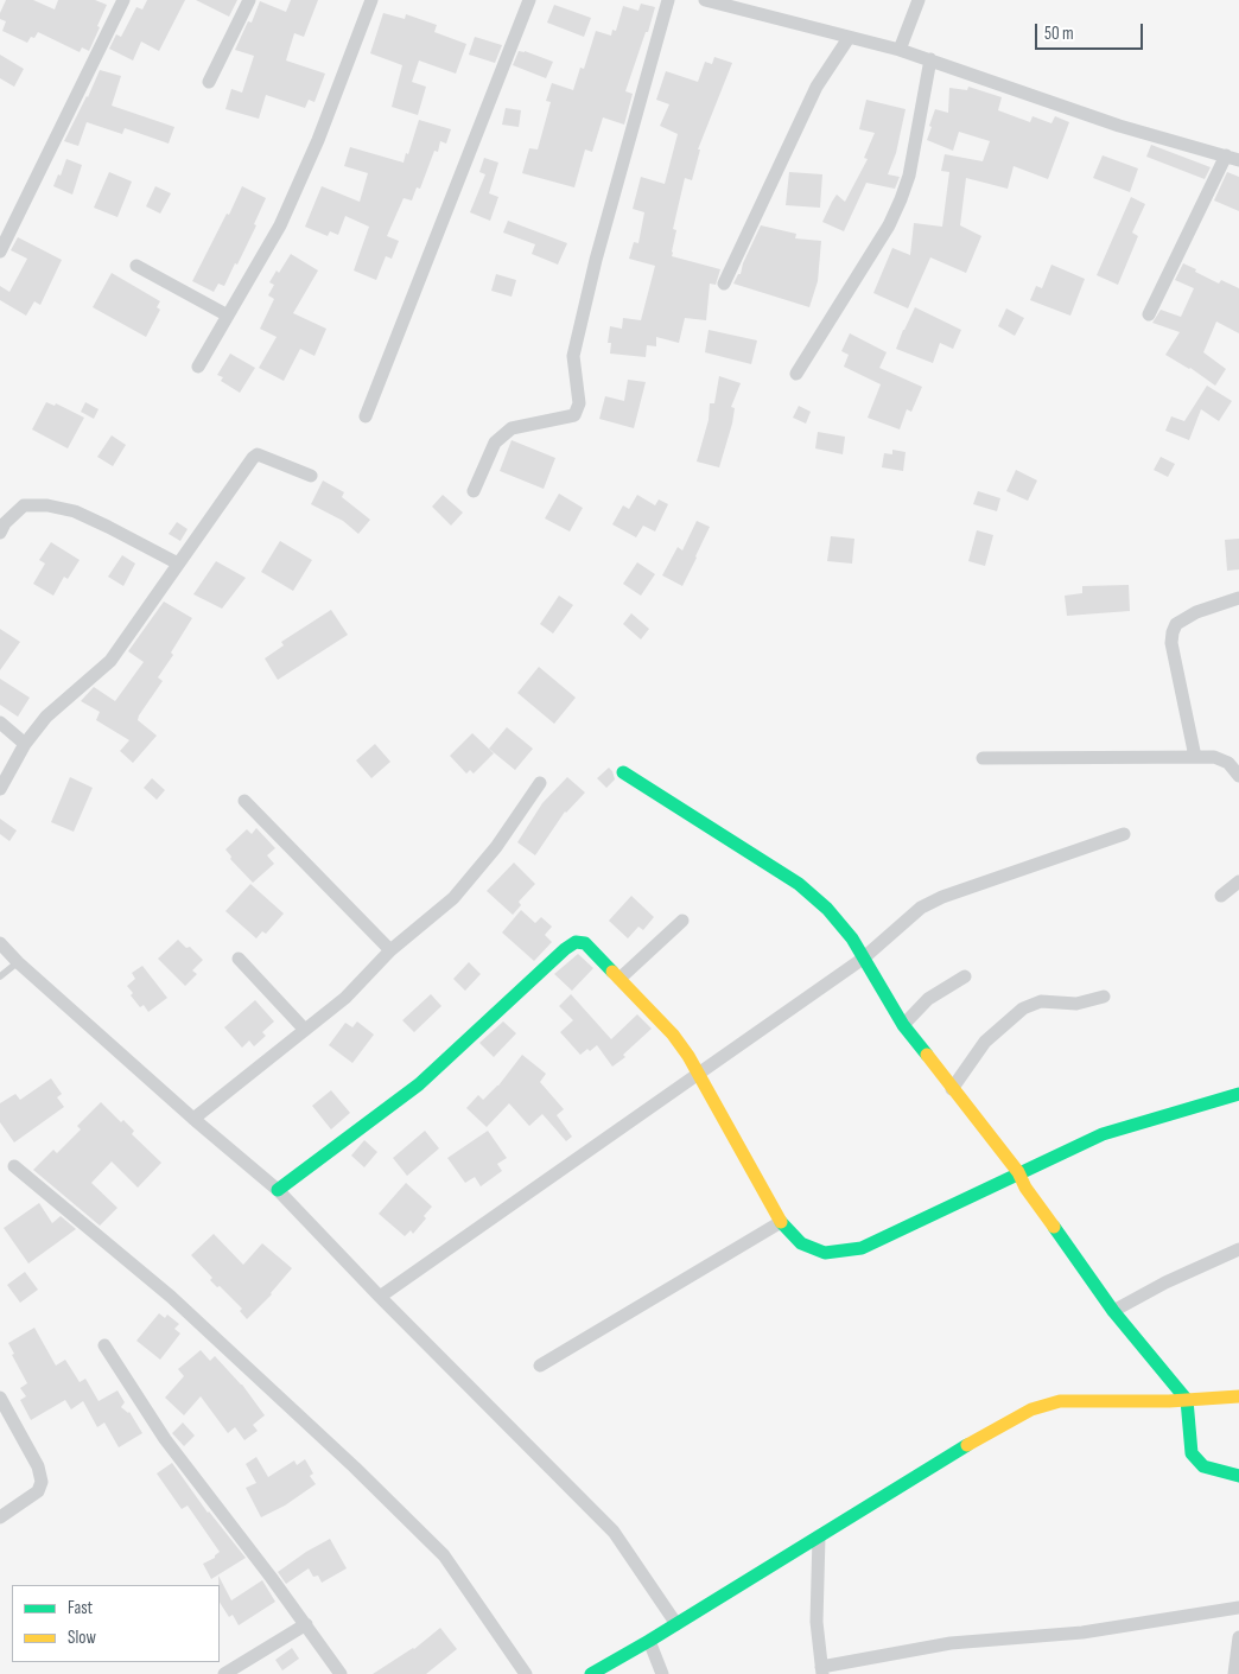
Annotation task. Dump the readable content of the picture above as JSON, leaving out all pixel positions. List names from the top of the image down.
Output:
{
  "legend": ["Fast", "Slow"],
  "scale_bar": "50 m"
}
